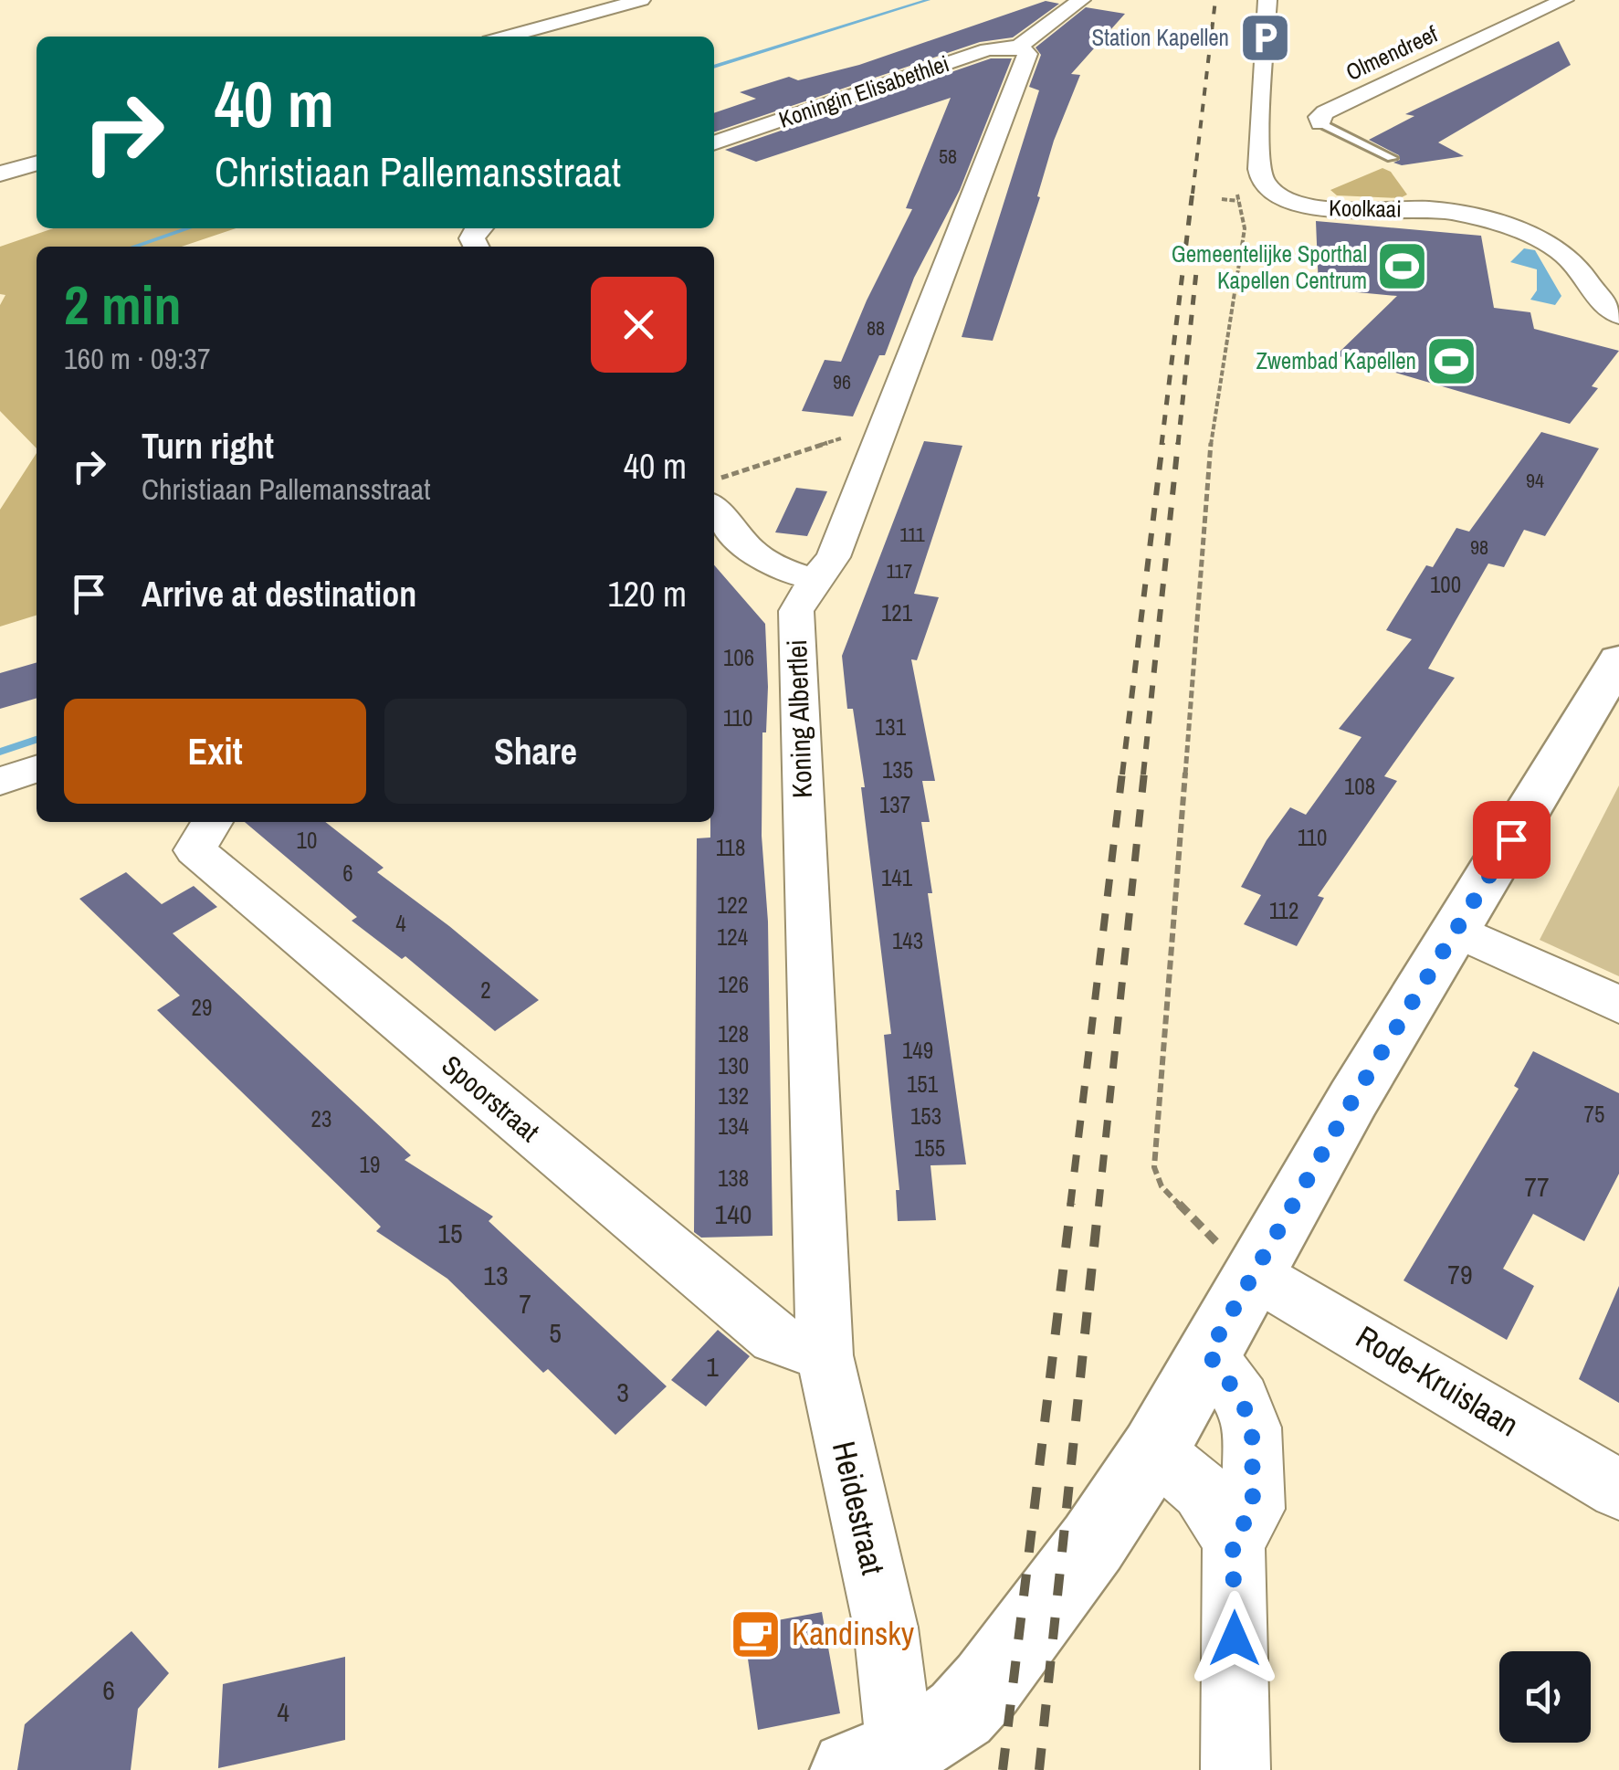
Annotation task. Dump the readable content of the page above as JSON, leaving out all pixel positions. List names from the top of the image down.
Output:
{
  "streets": {
    "street": [
      "Olmendreef",
      "Koningin Elisabethlei",
      "Koolkaai",
      "Koning Albertlei",
      "Spoorstraat",
      "Rode-Kruislaan",
      "Heidestraat"
    ]
  },
  "crossings": [
    ["Koningin Elisabethlei", "Koning Albertlei"],
    ["Koning Albertlei", "Spoorstraat"],
    ["Koning Albertlei", "Heidestraat"],
    ["Spoorstraat", "Heidestraat"]
  ],
  "places": {
    "parking": ["Station Kapellen"],
    "sports": ["Gemeentelijke Sporthal Kapellen Centrum", "Zwembad Kapellen"],
    "cafe": ["Kandinsky"]
  },
  "house_numbers": [
    "58",
    "88",
    "96",
    "94",
    "111",
    "98",
    "117",
    "100",
    "121",
    "106",
    "110",
    "131",
    "135",
    "108",
    "137",
    "110",
    "10",
    "118",
    "6",
    "141",
    "122",
    "112",
    "4",
    "124",
    "143",
    "126",
    "2",
    "29",
    "128",
    "149",
    "130",
    "151",
    "132",
    "75",
    "153",
    "23",
    "134",
    "155",
    "19",
    "138",
    "77",
    "140",
    "15",
    "79",
    "13",
    "7",
    "5",
    "1",
    "3",
    "6",
    "4"
  ],
  "page": {
    "turn": ["40 m", "Christiaan Pallemansstraat"],
    "heading": ["2 min", "160 m · 09:37"],
    "list": [
      {
        "name": "Turn right",
        "note": "Christiaan Pallemansstraat",
        "value": "40 m"
      },
      {
        "name": "Arrive at destination",
        "value": "120 m"
      }
    ],
    "buttons": ["Exit", "Share"]
  }
}
